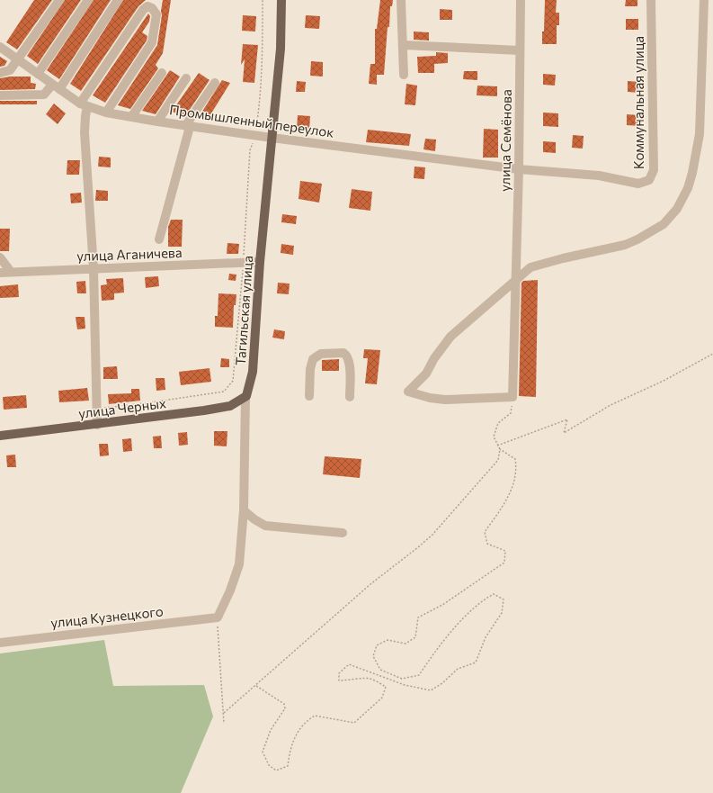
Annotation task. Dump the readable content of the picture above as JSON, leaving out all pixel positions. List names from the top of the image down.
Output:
{
  "streets": {
    "main road": ["Тагильская улица", "улица Черных"],
    "street": [
      "Коммунальная улица",
      "Промышленный переулок",
      "улица Семёнова",
      "улица Аганичева",
      "улица Кузнецкого"
    ]
  },
  "crossings": [
    ["Коммунальная улица", "Промышленный переулок"],
    ["Коммунальная улица", "улица Семёнова"],
    ["Промышленный переулок", "улица Семёнова"],
    ["Промышленный переулок", "Тагильская улица"],
    ["улица Аганичева", "Тагильская улица"],
    ["Тагильская улица", "улица Черных"],
    ["Тагильская улица", "улица Кузнецкого"]
  ]
}
